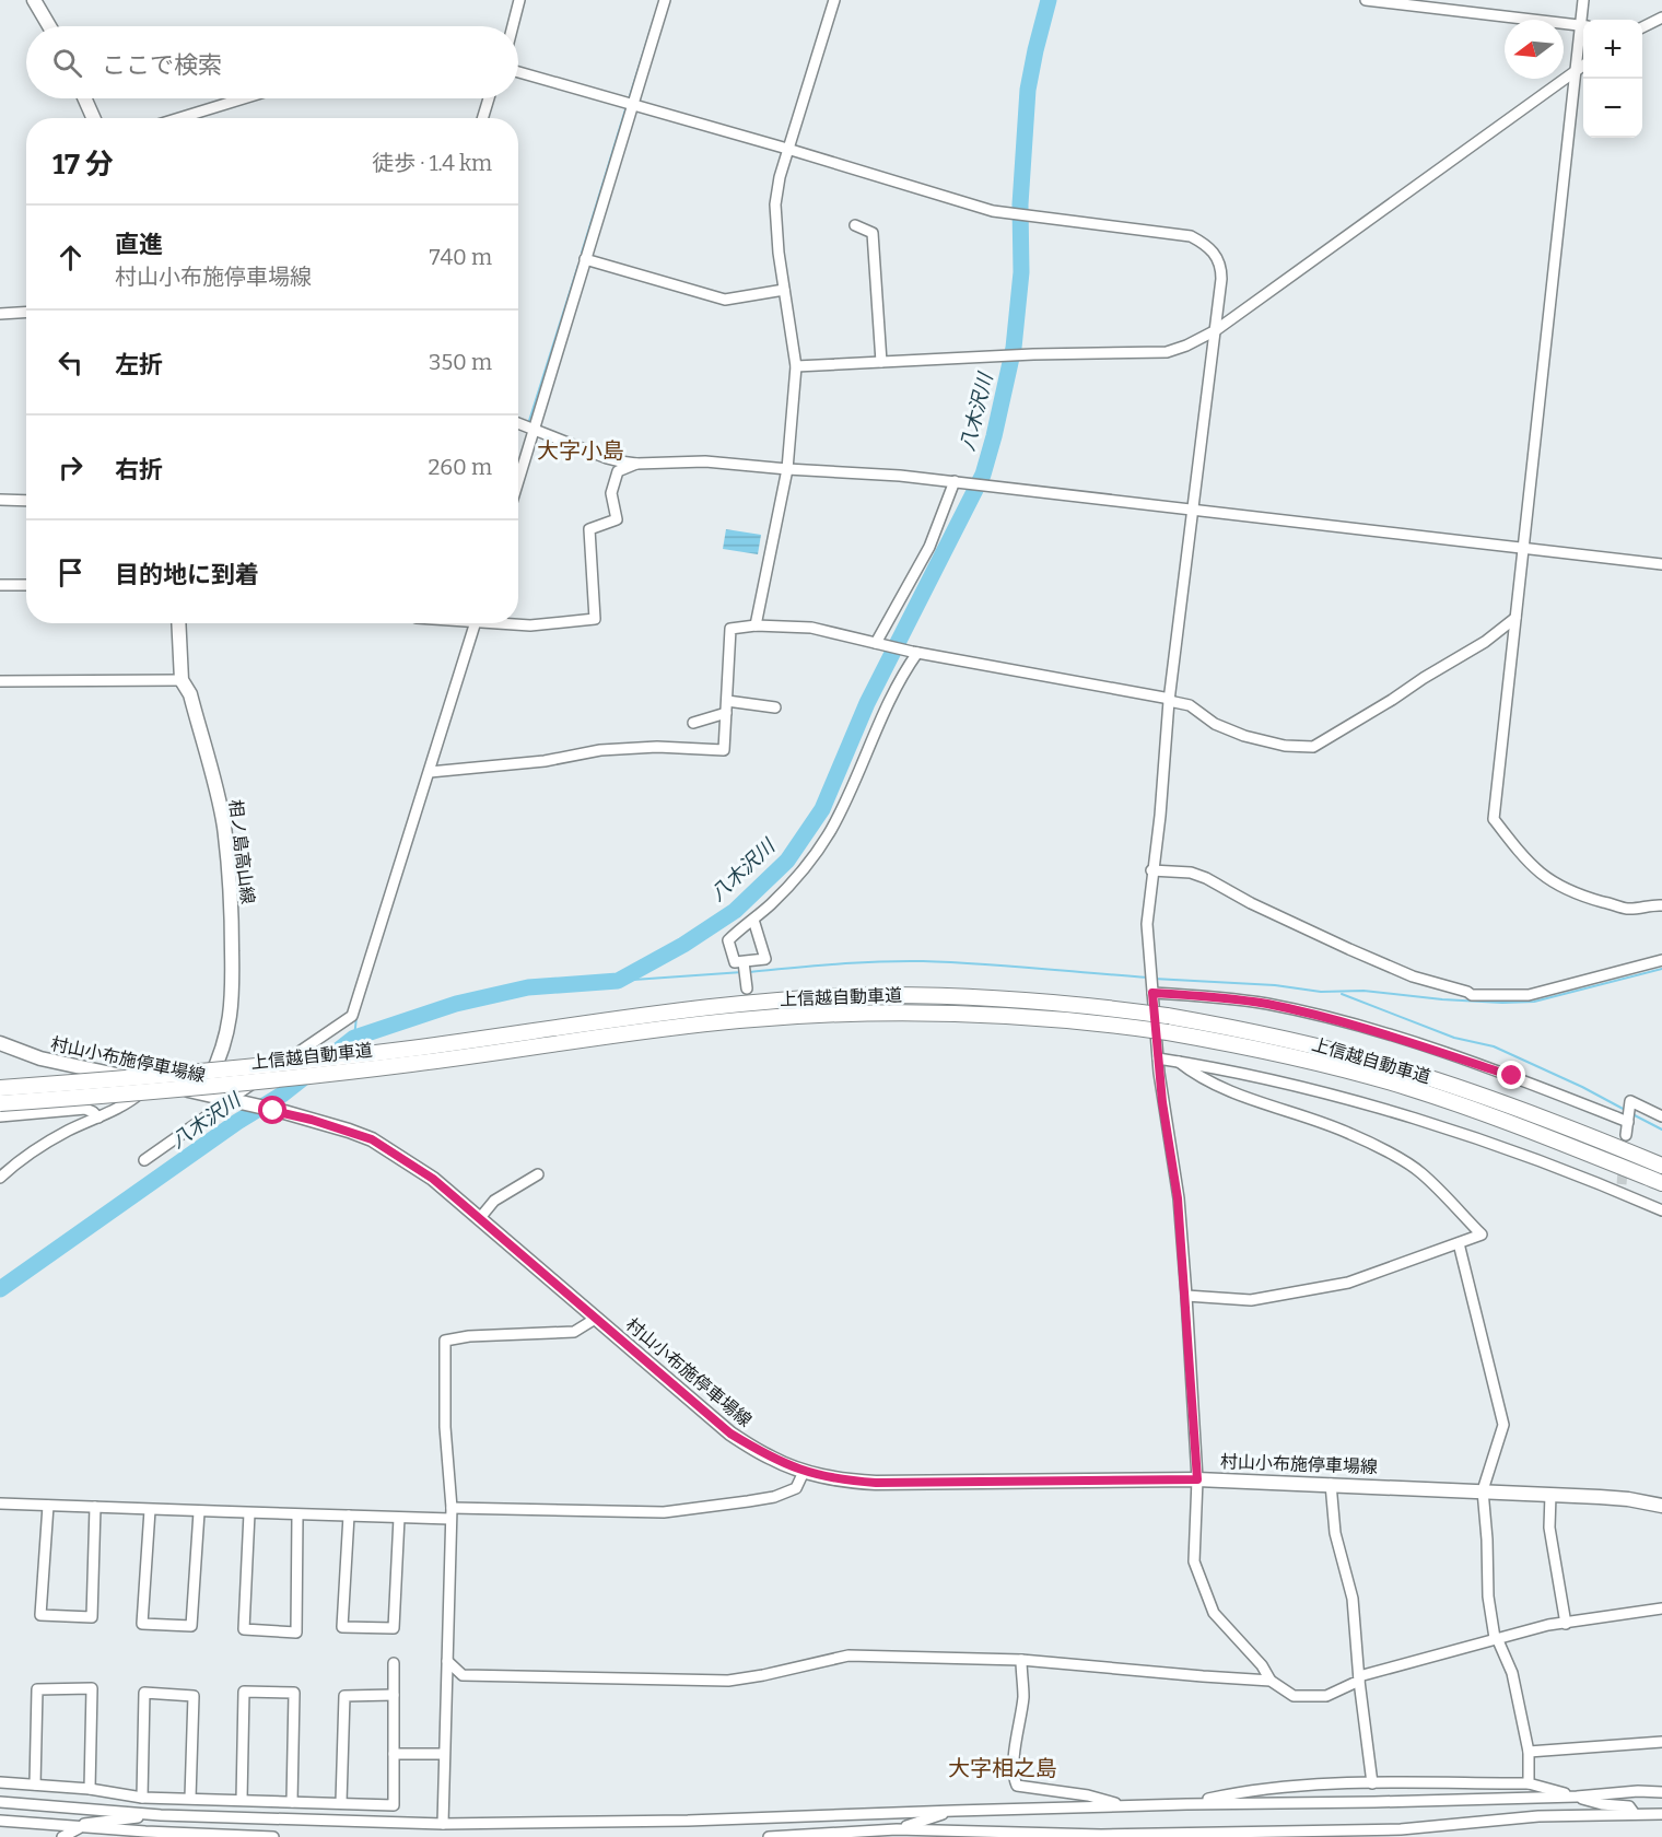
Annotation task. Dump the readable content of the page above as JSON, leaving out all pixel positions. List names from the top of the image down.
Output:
{
  "streets": {
    "highway": ["上信越自動車道"],
    "main road": ["相ノ島高山線", "村山小布施停車場線"]
  },
  "crossings": [
    ["相ノ島高山線", "村山小布施停車場線"]
  ],
  "districts": ["大字小島", "大字相之島"],
  "water": ["八木沢川"],
  "north": "left",
  "page": {
    "map_buttons": ["+", "−"],
    "search": "ここで検索",
    "heading": ["17 分", "徒歩 · 1.4 km"],
    "list": [
      ["直進", "村山小布施停車場線", "740 m"],
      ["左折", "350 m"],
      ["右折", "260 m"],
      "目的地に到着"
    ]
  }
}
